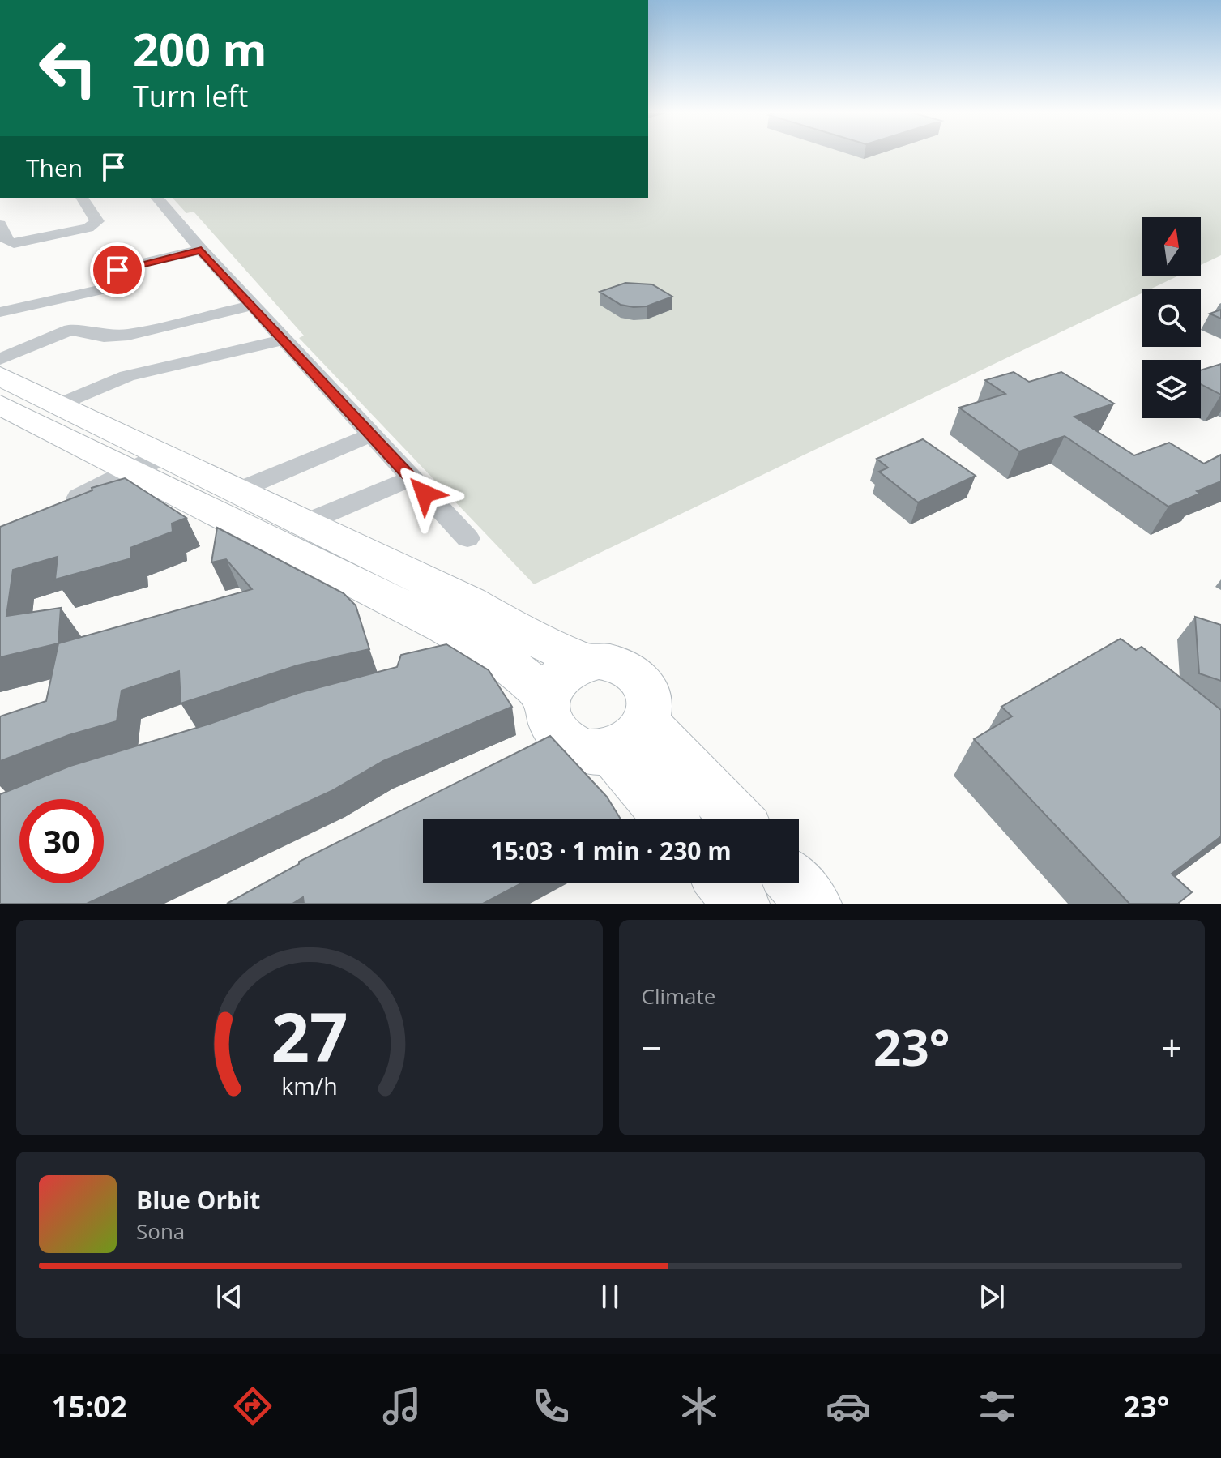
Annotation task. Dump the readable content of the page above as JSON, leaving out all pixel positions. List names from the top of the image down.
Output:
{
  "north": "top",
  "page": {
    "turn": ["200 m", "Turn left"],
    "then": "Then",
    "limit": "30",
    "trip": "15:03 · 1 min · 230 m",
    "tile": "Climate",
    "heat": ["−", "23°", "+"],
    "song": ["Blue Orbit", "Sona"],
    "tabs": ["15:02", "23°"],
    "gauge": ["27", "km/h"]
  }
}
